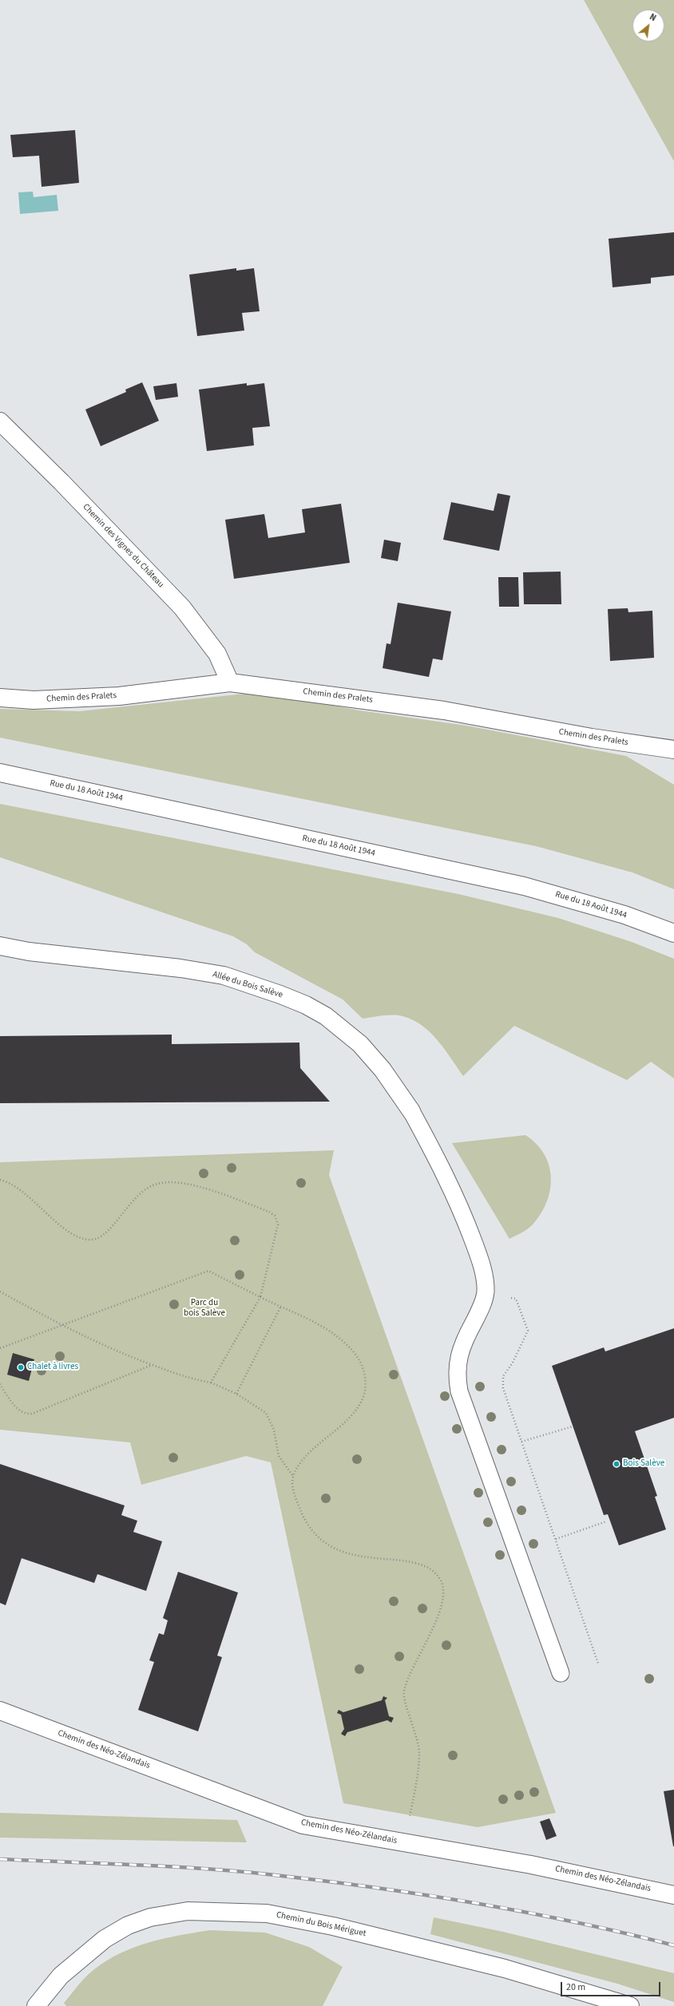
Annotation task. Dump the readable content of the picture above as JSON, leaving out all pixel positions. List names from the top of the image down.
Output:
{
  "streets": {
    "street": [
      "Chemin des Vignes du Château",
      "Chemin des Pralets",
      "Rue du 18 Août 1944",
      "Allée du Bois Salève",
      "Chemin des Néo-Zélandais",
      "Chemin du Bois Mériguet"
    ]
  },
  "crossings": [
    ["Chemin des Vignes du Château", "Chemin des Pralets"]
  ],
  "parks": ["Parc du bois Salève"],
  "places": ["Chalet à livres", "Bois Salève"],
  "scale_bar": "20 m",
  "north": "top right"
}
